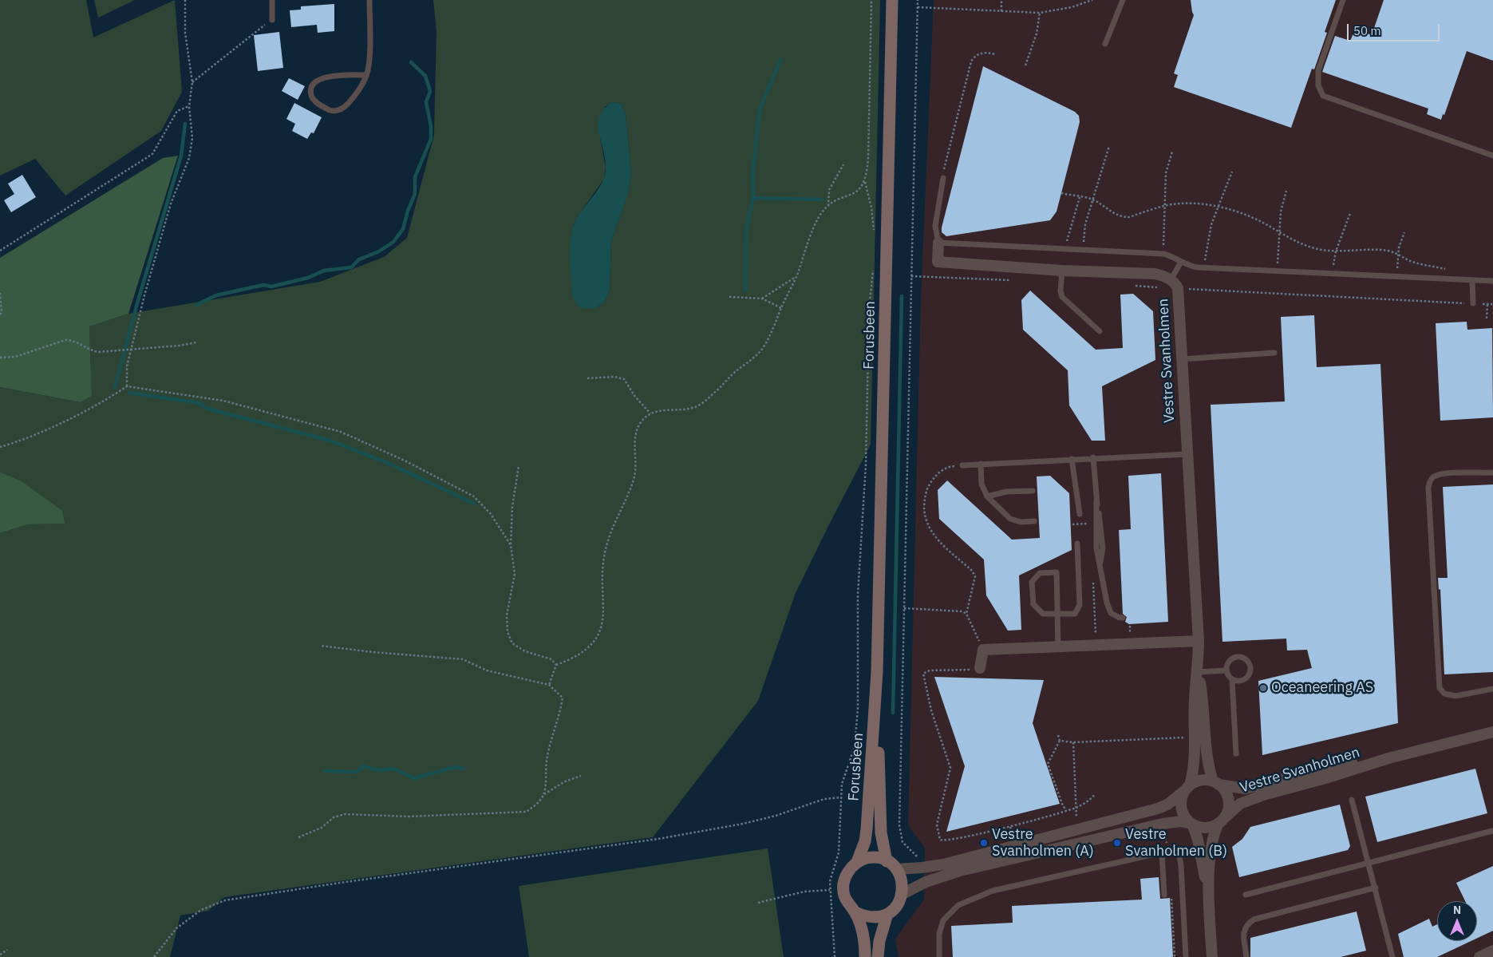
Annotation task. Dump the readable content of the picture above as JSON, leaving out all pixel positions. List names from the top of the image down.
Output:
{
  "streets": {
    "main road": ["Forusbeen"],
    "street": ["Vestre Svanholmen"]
  },
  "places": ["Oceaneering AS", "Vestre Svanholmen (A)", "Vestre Svanholmen (B)"],
  "scale_bar": "50 m",
  "north": "top"
}
